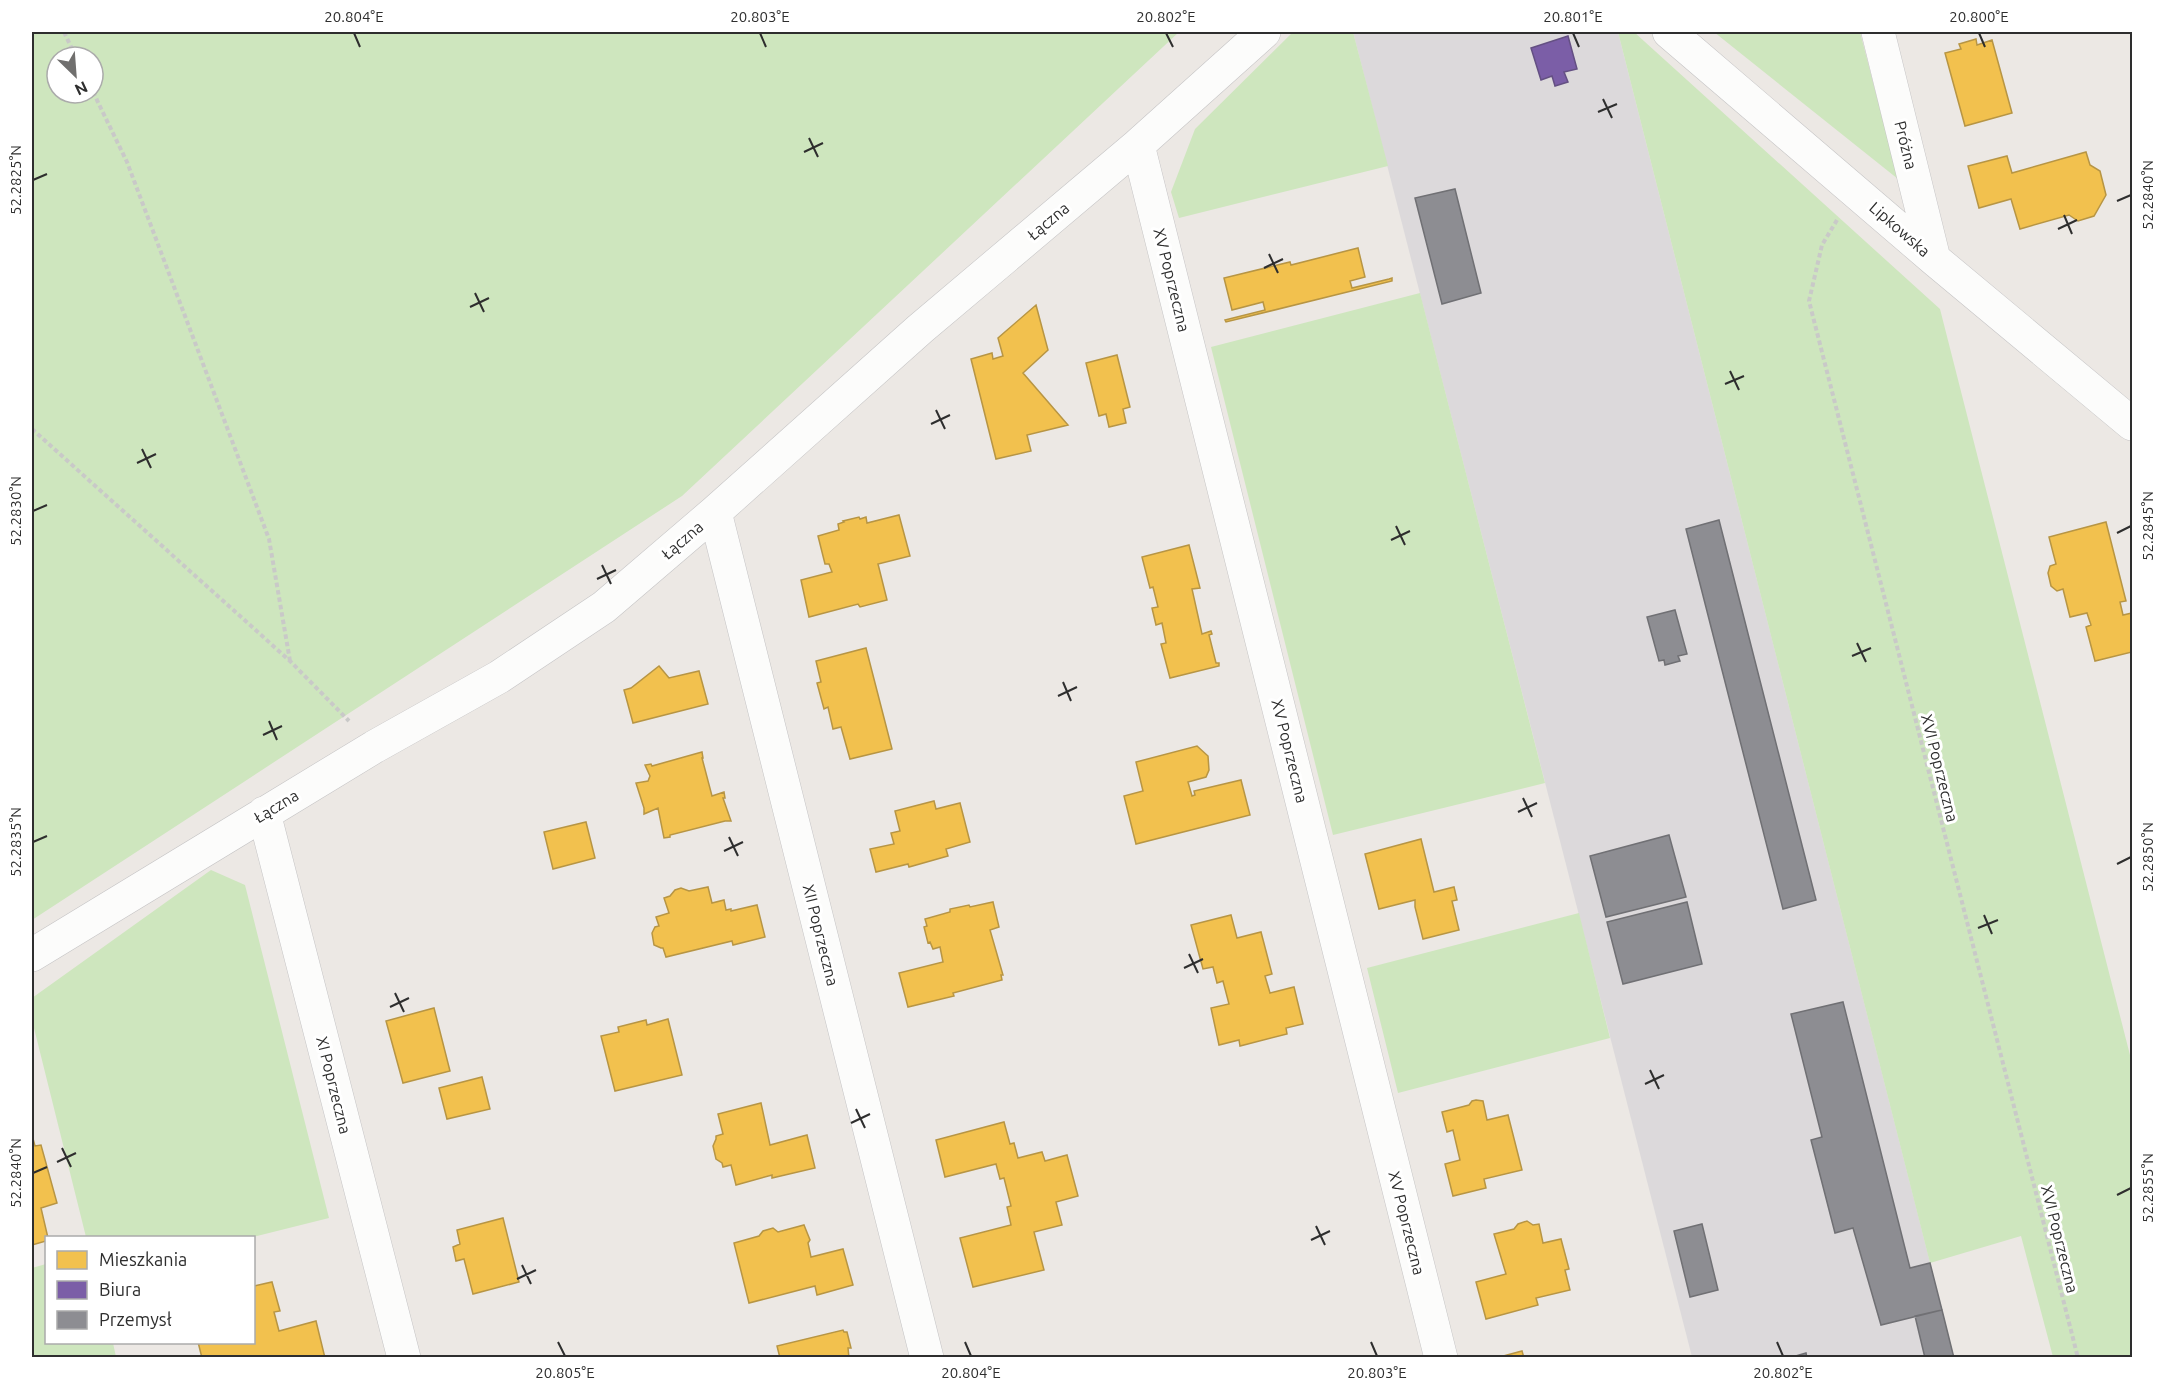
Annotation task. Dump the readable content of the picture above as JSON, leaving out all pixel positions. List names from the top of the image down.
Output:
{
  "streets": {
    "street": [
      "Próżna",
      "Łączna",
      "Lipkowska",
      "XV Poprzeczna",
      "XII Poprzeczna",
      "XI Poprzeczna"
    ],
    "path": ["XVI Poprzeczna"]
  },
  "crossings": [
    ["Próżna", "Lipkowska"],
    ["Łączna", "XV Poprzeczna"],
    ["Łączna", "XII Poprzeczna"],
    ["Łączna", "XI Poprzeczna"],
    ["Lipkowska", "XVI Poprzeczna"]
  ],
  "legend": ["Mieszkania", "Biura", "Przemysł"],
  "north": "bottom right",
  "coordinates": [
    "20.804°E",
    "20.803°E",
    "20.802°E",
    "20.801°E",
    "20.800°E",
    "52.2825°N",
    "52.2840°N",
    "52.2830°N",
    "52.2845°N",
    "52.2835°N",
    "52.2850°N",
    "52.2855°N",
    "20.805°E"
  ]
}
